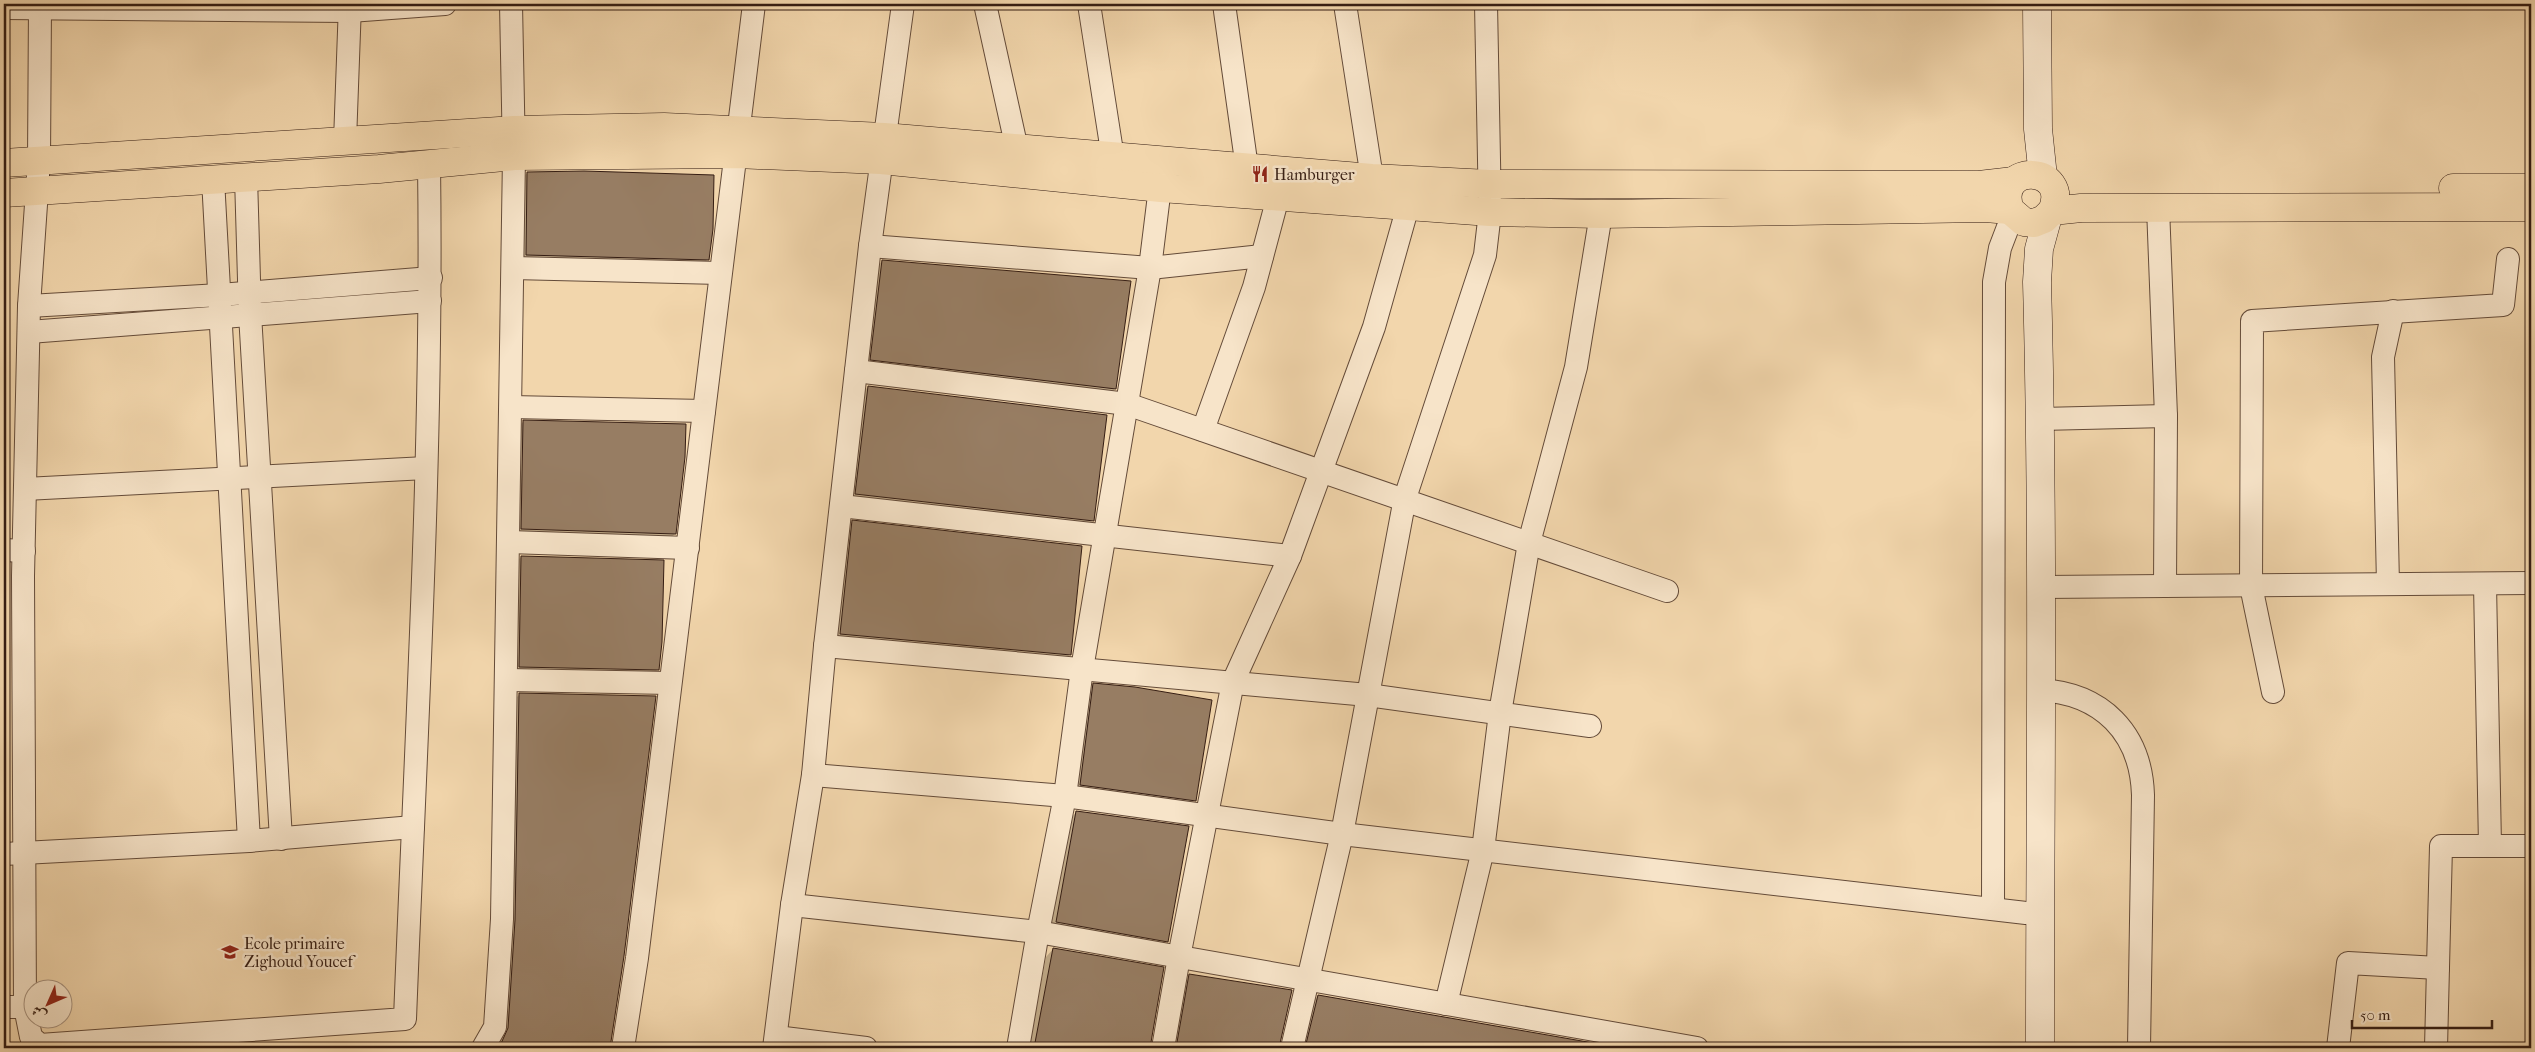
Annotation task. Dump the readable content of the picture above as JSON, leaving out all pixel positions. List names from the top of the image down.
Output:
{
  "places": {
    "restaurant": ["Hamburger"],
    "school or university": ["Ecole primaire Zighoud Youcef"]
  },
  "scale_bar": "50 m",
  "north": "bottom left"
}
